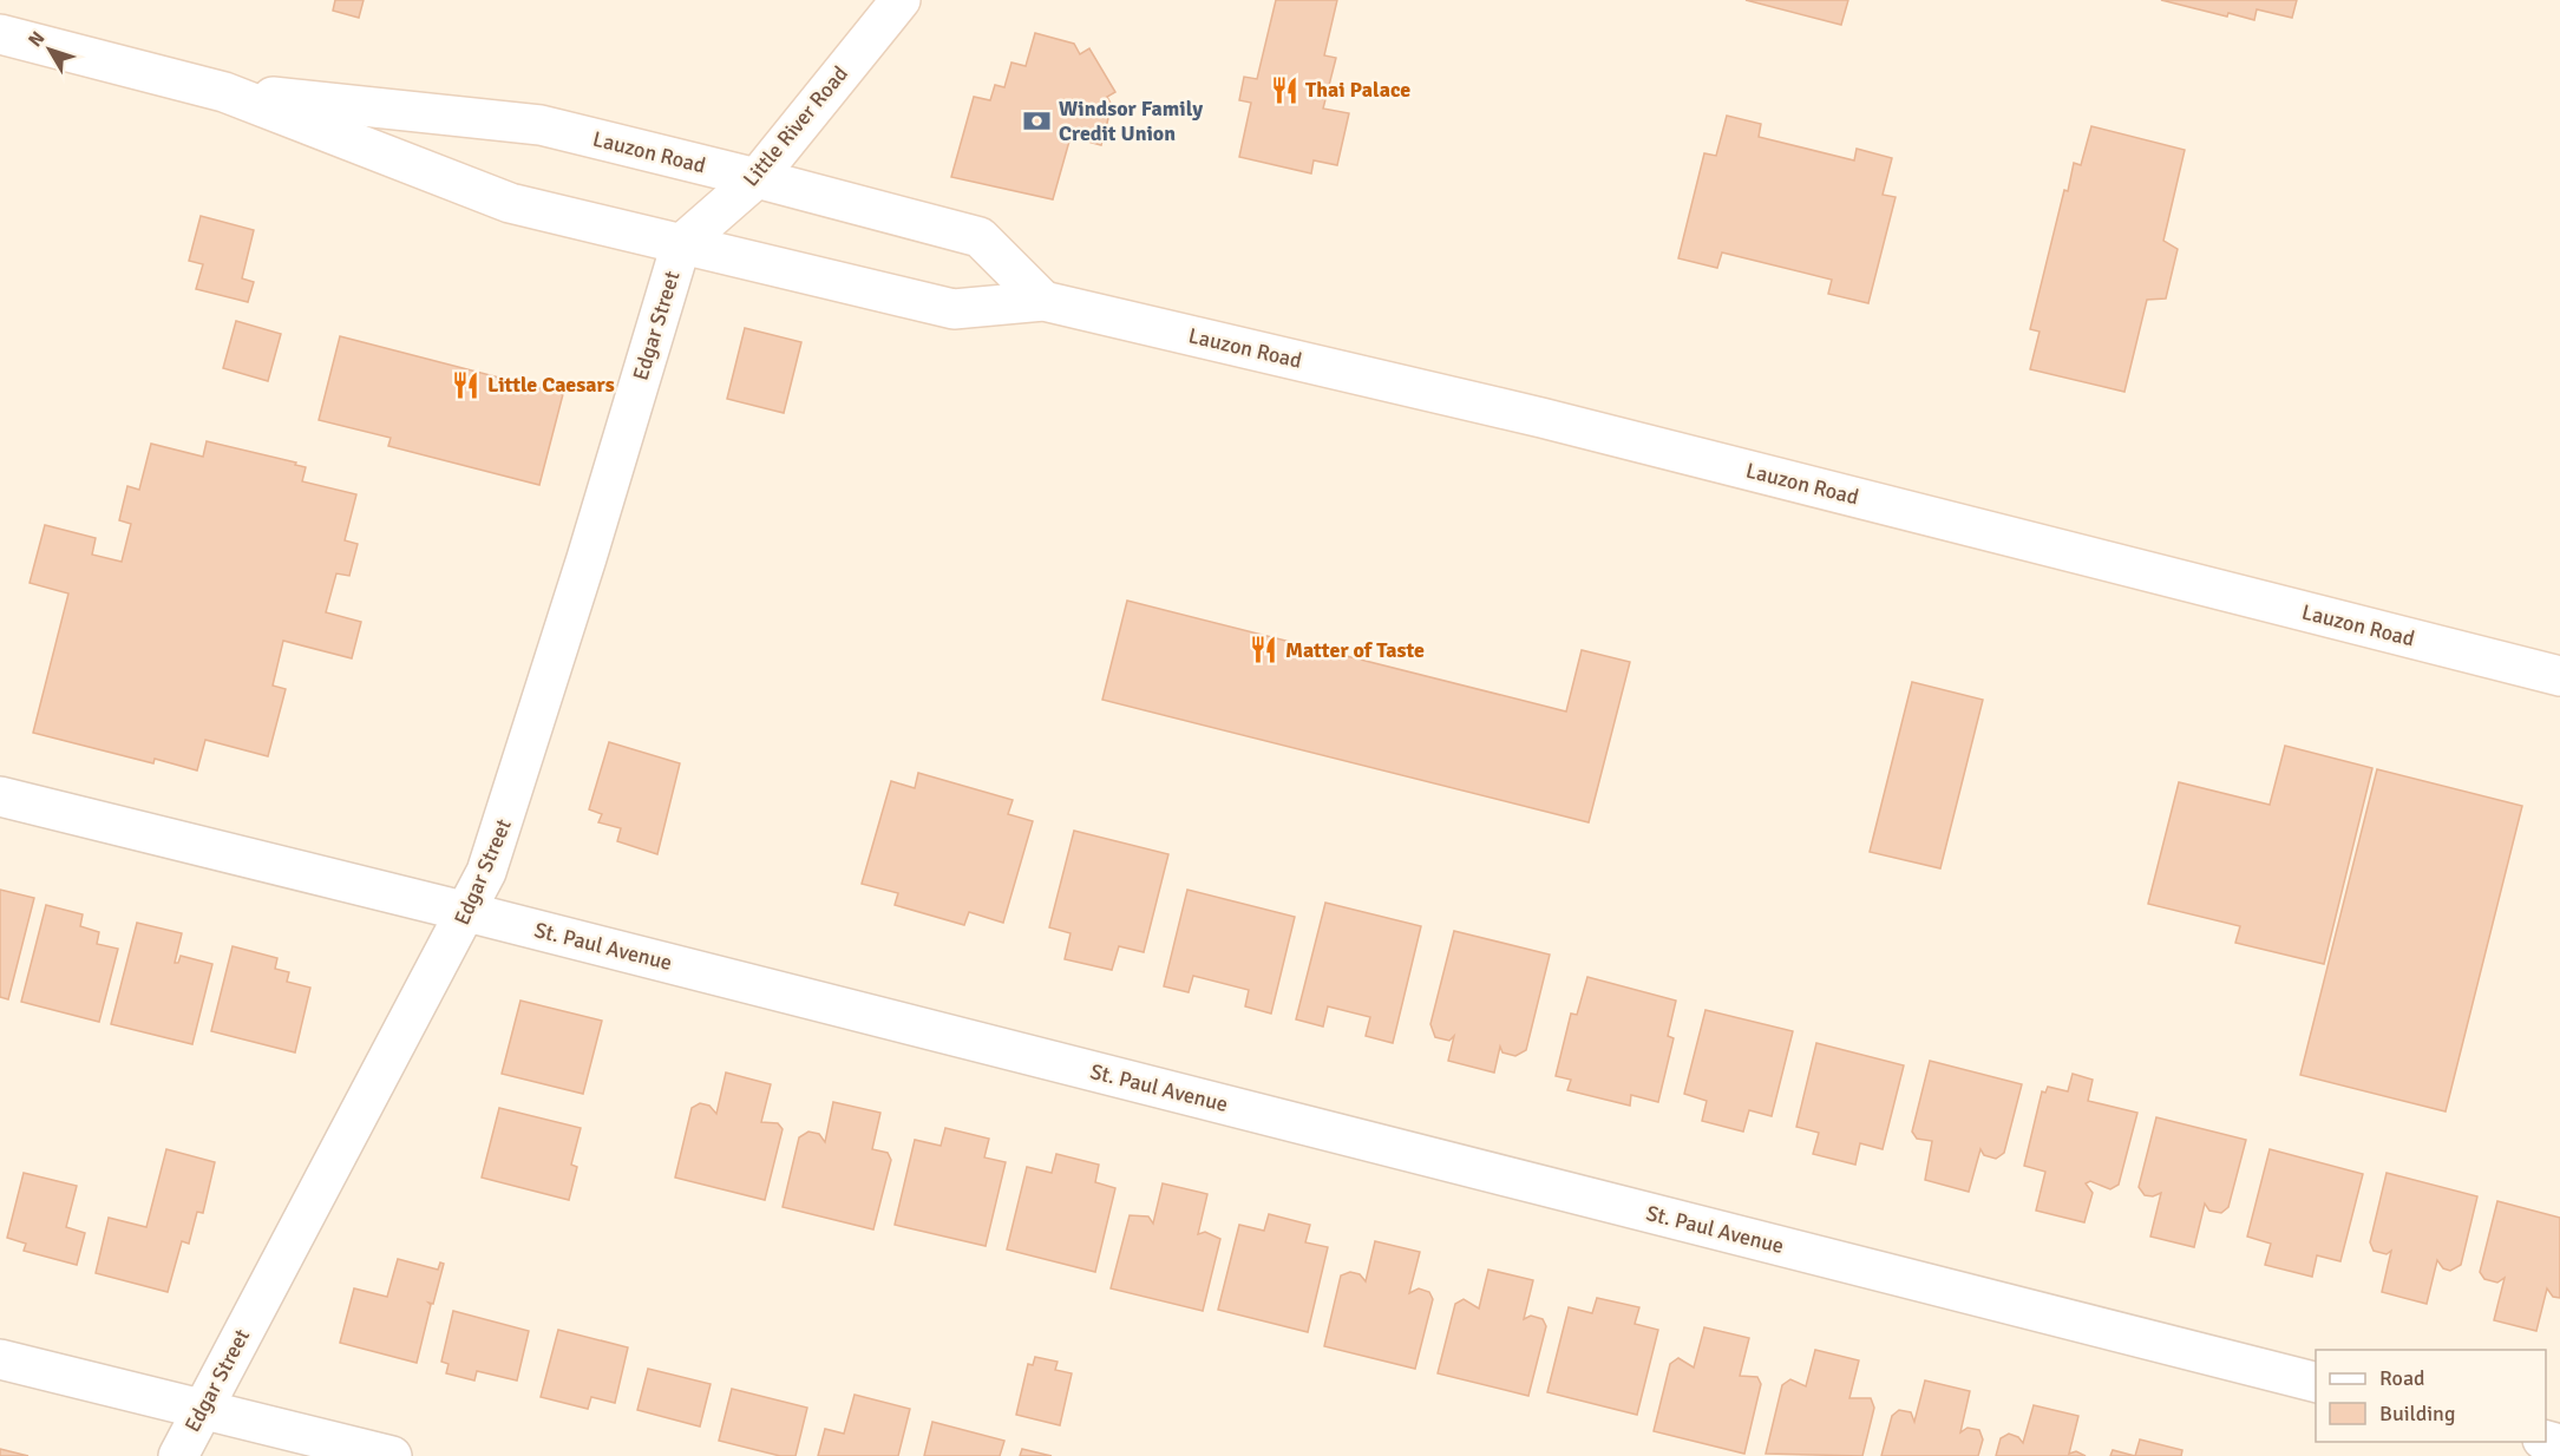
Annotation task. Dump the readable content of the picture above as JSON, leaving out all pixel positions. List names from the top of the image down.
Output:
{
  "streets": {
    "street": [
      "Little River Road",
      "Lauzon Road",
      "Edgar Street",
      "St. Paul Avenue"
    ]
  },
  "crossings": [
    ["Little River Road", "Lauzon Road"],
    ["Little River Road", "Edgar Street"],
    ["Lauzon Road", "Edgar Street"],
    ["Edgar Street", "St. Paul Avenue"]
  ],
  "places": {
    "restaurant": ["Thai Palace", "Little Caesars", "Matter of Taste"],
    "bank": ["Windsor Family Credit Union"]
  },
  "legend": ["Road", "Building"],
  "north": "top left"
}
